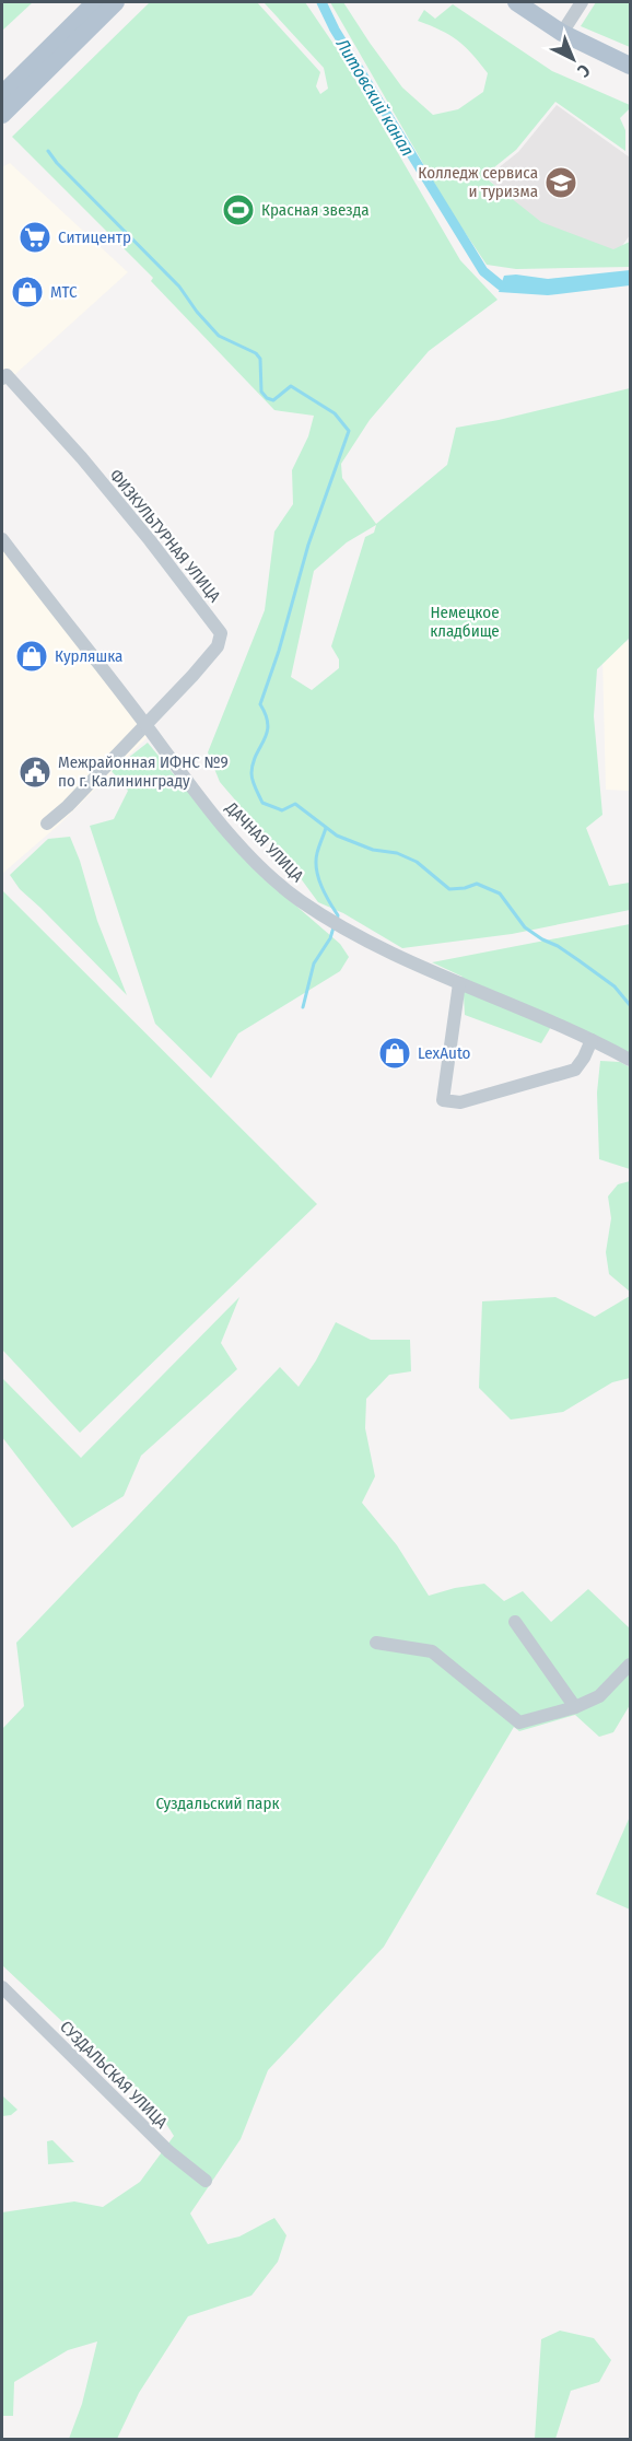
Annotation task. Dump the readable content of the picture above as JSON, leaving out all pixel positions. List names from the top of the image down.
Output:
{
  "streets": {
    "street": ["ФИЗКУЛЬТУРНАЯ УЛИЦА", "ДАЧНАЯ УЛИЦА", "СУЗДАЛЬСКАЯ УЛИЦА"]
  },
  "crossings": [
    ["ФИЗКУЛЬТУРНАЯ УЛИЦА", "ДАЧНАЯ УЛИЦА"]
  ],
  "water": ["Литовский канал"],
  "parks": ["Немецкое кладбище", "Суздальский парк"],
  "places": {
    "school or university": ["Колледж сервиса и туризма"],
    "sports": ["Красная звезда"],
    "supermarket": ["Ситицентр"],
    "shop": ["МТС", "Курляшка", "LexAuto"],
    "public building": ["Межрайонная ИФНС №9 по г. Калининграду"]
  },
  "north": "bottom right"
}
